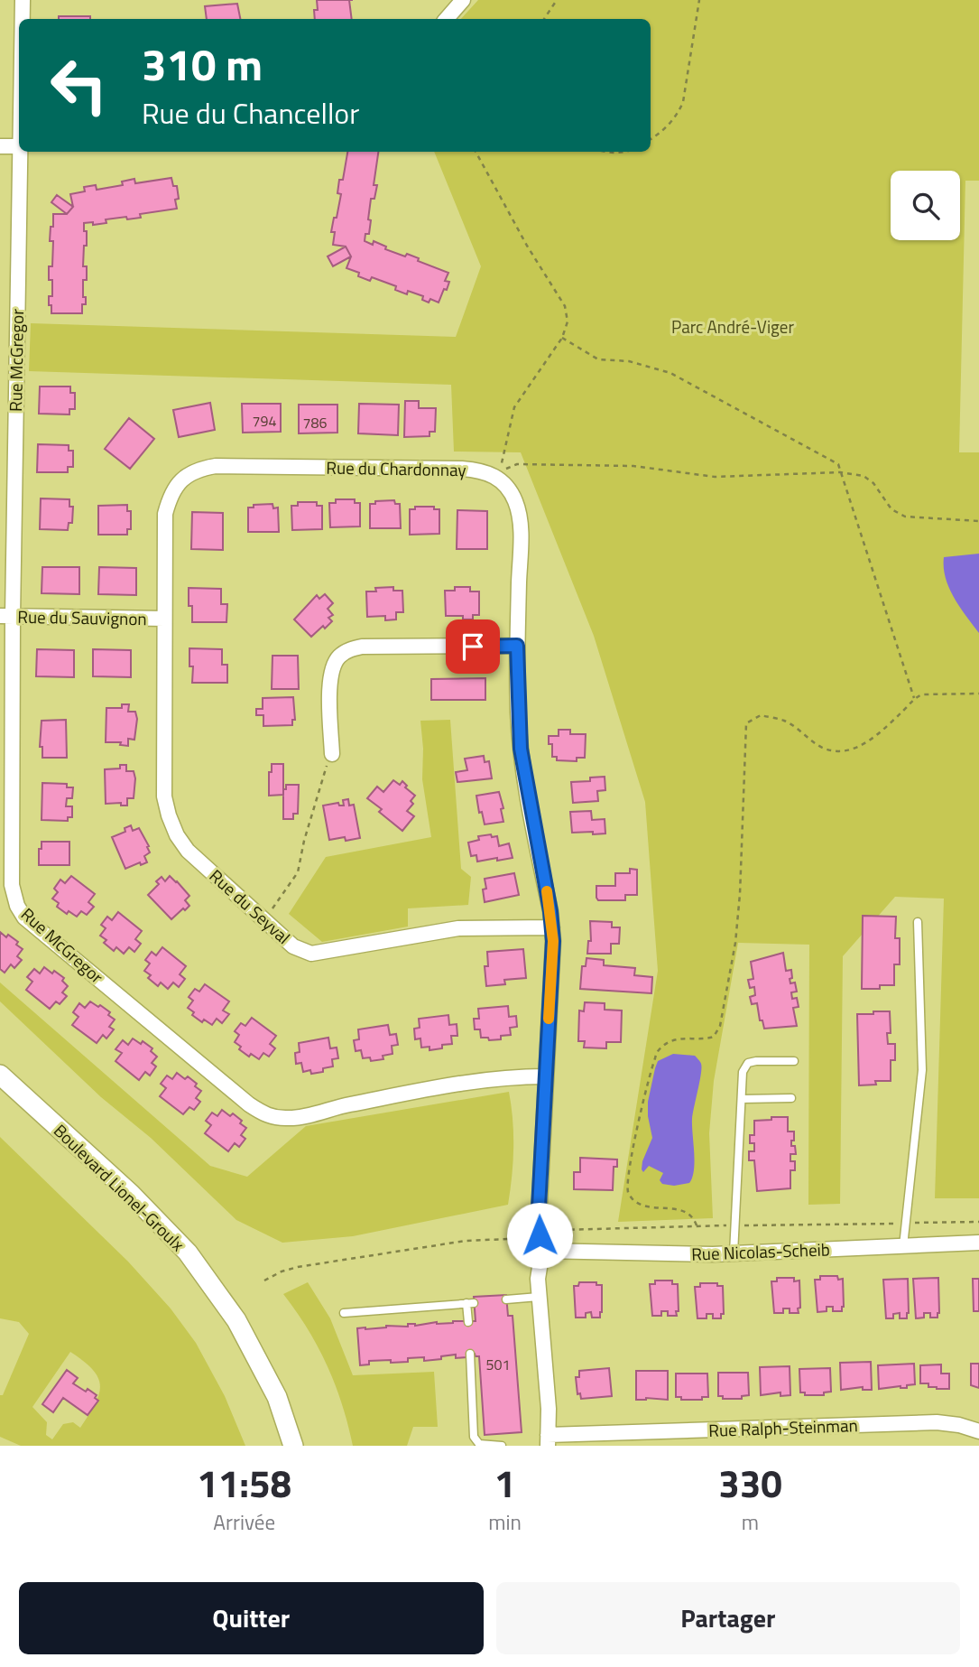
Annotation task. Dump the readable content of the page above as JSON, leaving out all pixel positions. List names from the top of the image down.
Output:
{
  "streets": {
    "main road": ["Boulevard Lionel-Groulx"],
    "street": [
      "Rue McGregor",
      "Rue du Chardonnay",
      "Rue du Sauvignon",
      "Rue du Seyval",
      "Rue Nicolas-Scheib",
      "Rue Ralph-Steinman"
    ]
  },
  "crossings": [
    ["Rue McGregor", "Rue du Sauvignon"],
    ["Rue du Chardonnay", "Rue du Sauvignon"],
    ["Rue du Chardonnay", "Rue du Seyval"],
    ["Rue du Sauvignon", "Rue du Seyval"]
  ],
  "parks": ["Parc André-Viger"],
  "house_numbers": ["794", "786", "501"],
  "page": {
    "turn": ["310 m", "Rue du Chancellor"],
    "eta": [
      "11:58",
      "Arrivée",
      "1",
      "min",
      "330",
      "m"
    ],
    "buttons": ["Quitter", "Partager"]
  }
}
